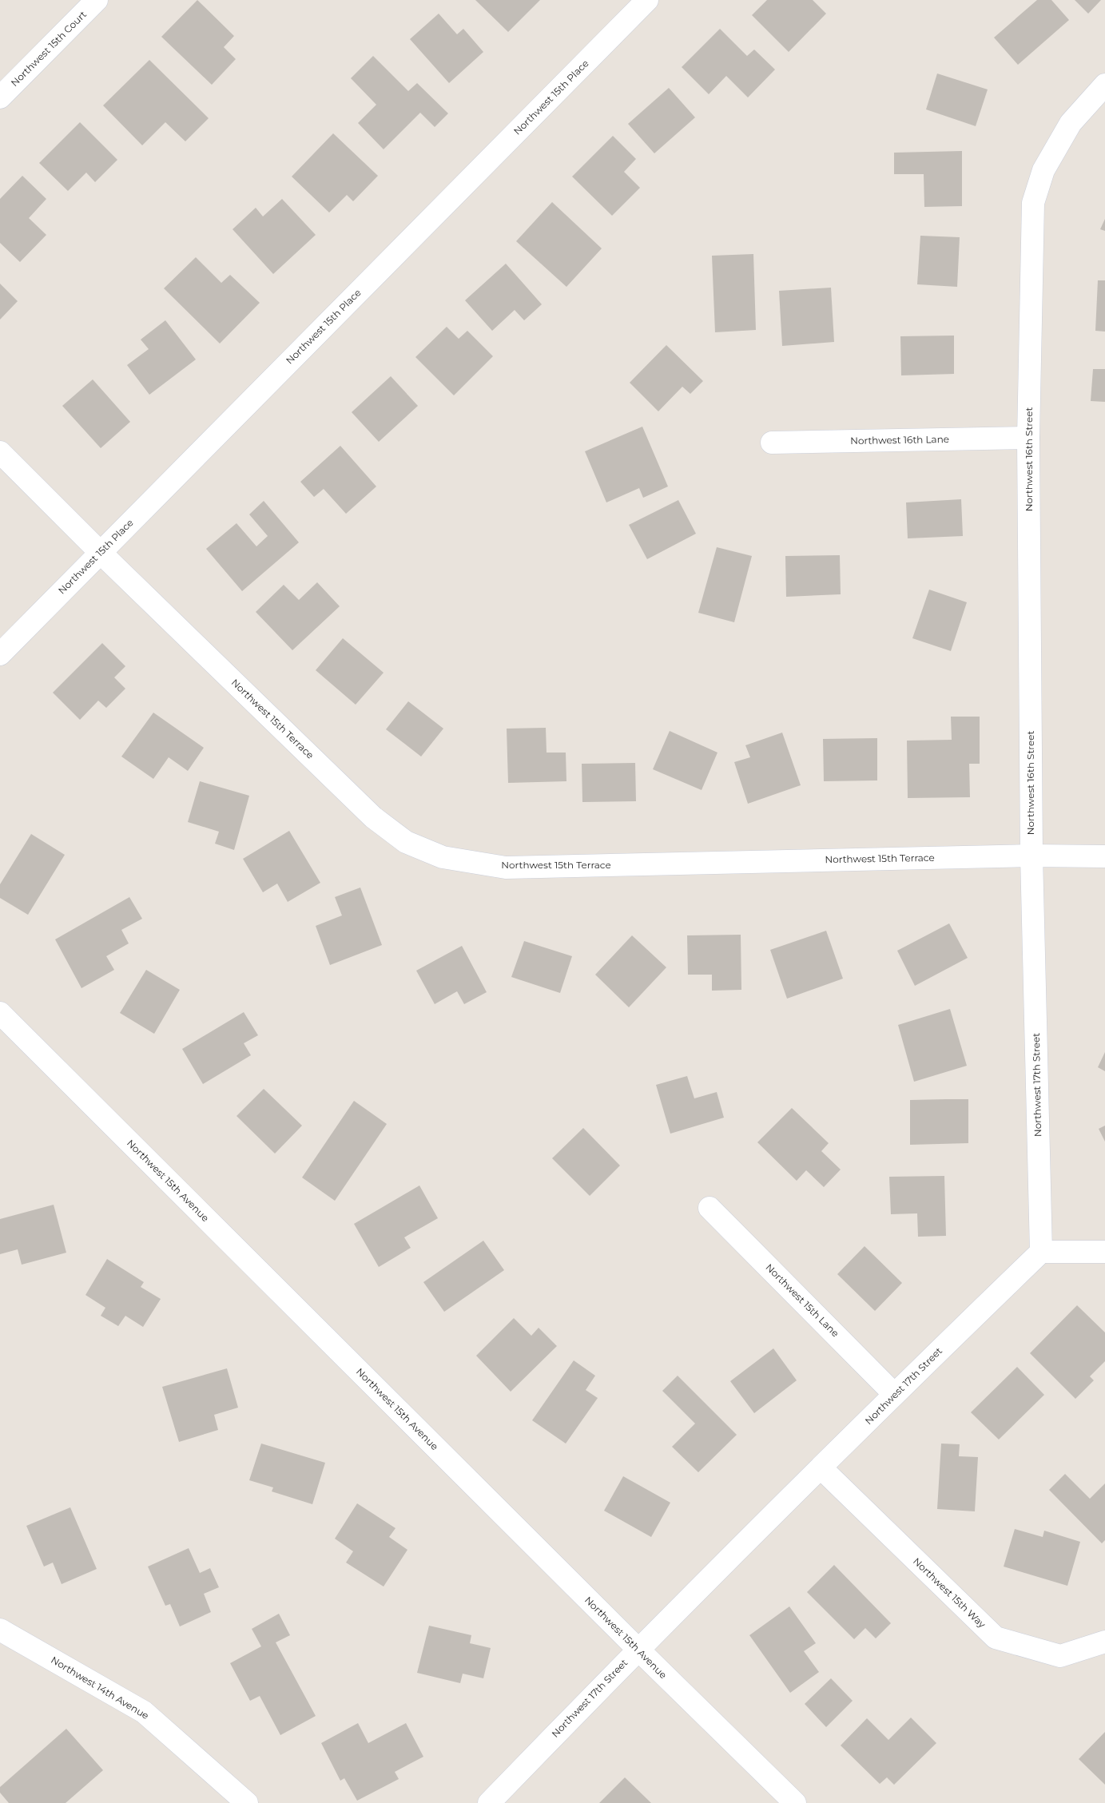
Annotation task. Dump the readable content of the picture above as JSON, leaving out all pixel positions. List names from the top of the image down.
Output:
{
  "streets": {
    "street": [
      "Northwest 15th Court",
      "Northwest 15th Place",
      "Northwest 16th Lane",
      "Northwest 16th Street",
      "Northwest 15th Terrace",
      "Northwest 17th Street",
      "Northwest 15th Avenue",
      "Northwest 15th Lane",
      "Northwest 15th Way",
      "Northwest 14th Avenue"
    ]
  },
  "crossings": [
    ["Northwest 15th Place", "Northwest 15th Terrace"],
    ["Northwest 16th Lane", "Northwest 16th Street"],
    ["Northwest 16th Street", "Northwest 15th Terrace"],
    ["Northwest 16th Street", "Northwest 17th Street"],
    ["Northwest 15th Terrace", "Northwest 17th Street"],
    ["Northwest 17th Street", "Northwest 15th Avenue"],
    ["Northwest 17th Street", "Northwest 15th Lane"],
    ["Northwest 17th Street", "Northwest 15th Way"]
  ]
}
